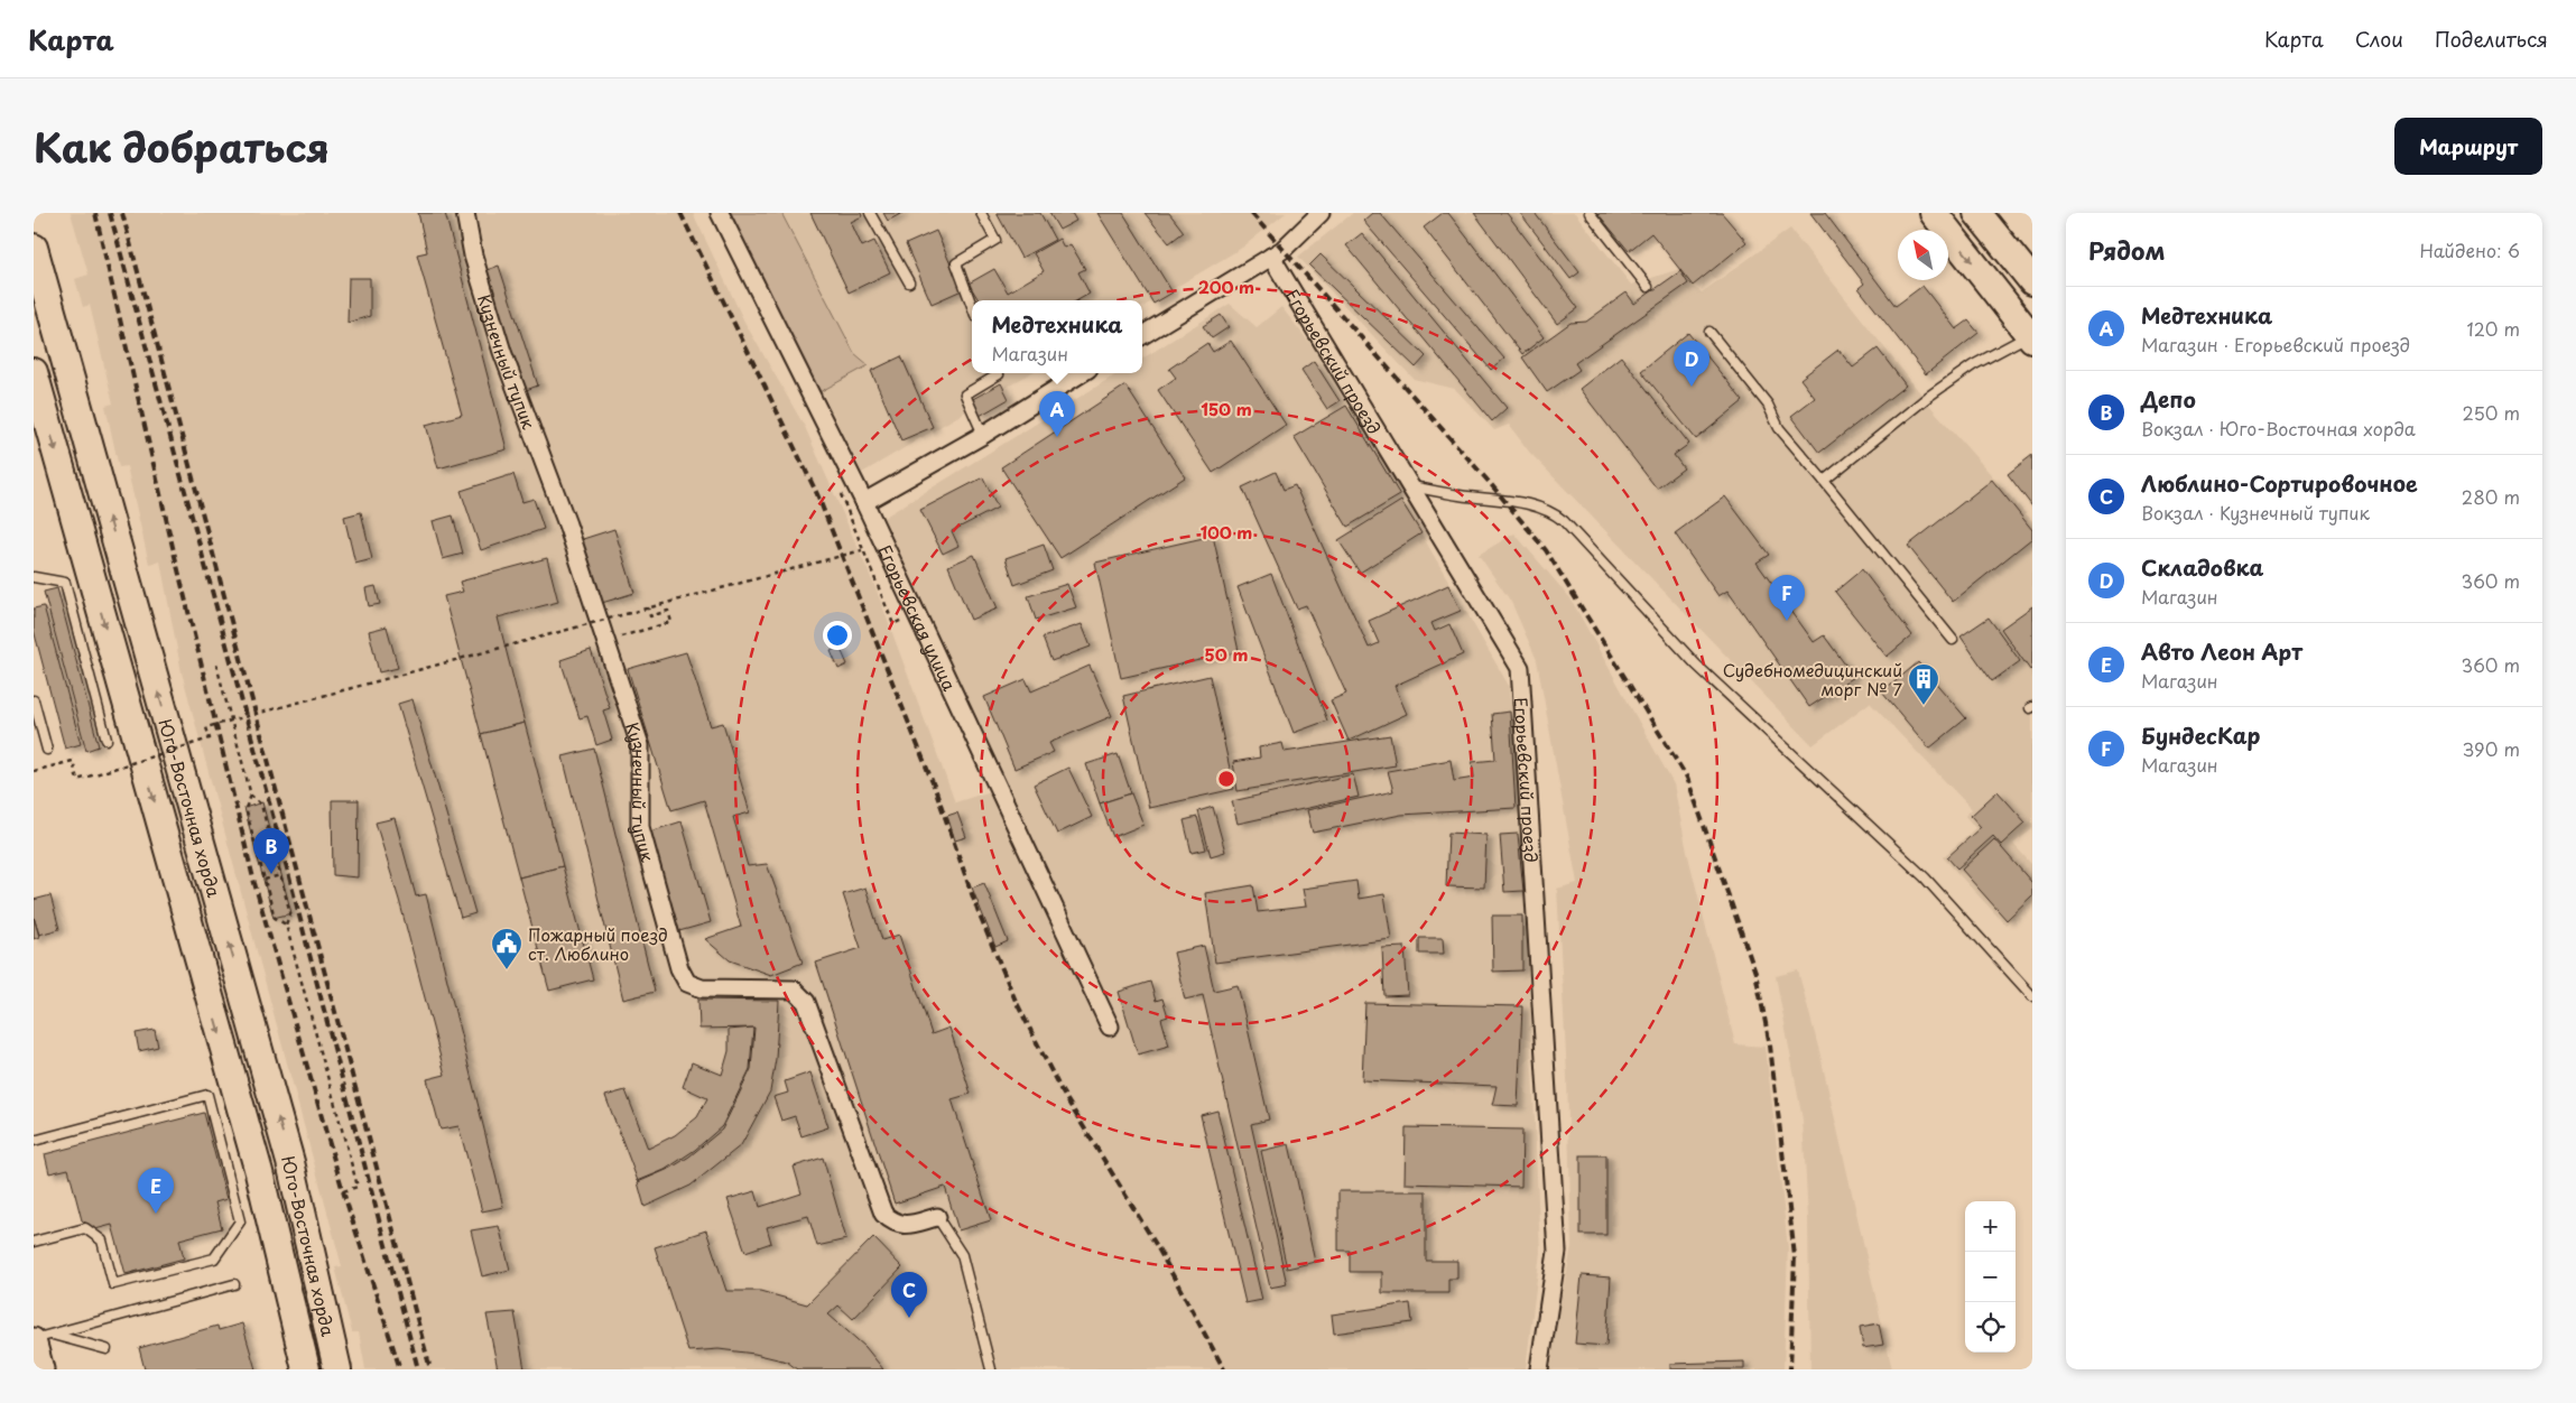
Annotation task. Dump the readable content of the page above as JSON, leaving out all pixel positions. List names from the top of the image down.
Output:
{
  "streets": {
    "main road": ["Юго-Восточная хорда"],
    "street": ["Кузнечный тупик", "Егорьевский проезд", "Егорьевская улица"]
  },
  "places": {
    "building": ["Судебномедицинский морг № 7"],
    "public building": ["Пожарный поезд ст. Люблино"]
  },
  "north": "top left",
  "page": {
    "header": "Карта",
    "nav": ["Карта", "Слои", "Поделиться"],
    "title": "Как добраться",
    "buttons": "Маршрут",
    "heading": ["Рядом", "Найдено: 6"],
    "list": [
      {
        "mark": "A",
        "name": "Медтехника",
        "note": "Магазин · Егорьевский проезд",
        "value": "120 m"
      },
      {
        "mark": "B",
        "name": "Депо",
        "note": "Вокзал · Юго-Восточная хорда",
        "value": "250 m"
      },
      {
        "mark": "C",
        "name": "Люблино-Сортировочное",
        "note": "Вокзал · Кузнечный тупик",
        "value": "280 m"
      },
      {
        "mark": "D",
        "name": "Складовка",
        "note": "Магазин",
        "value": "360 m"
      },
      {
        "mark": "E",
        "name": "Авто Леон Арт",
        "note": "Магазин",
        "value": "360 m"
      },
      {
        "mark": "F",
        "name": "БундесКар",
        "note": "Магазин",
        "value": "390 m"
      }
    ],
    "popup": ["Медтехника", "Магазин"],
    "pins": [
      "D",
      "A",
      "F",
      "B",
      "E",
      "C"
    ],
    "map_buttons": ["+", "−"]
  },
  "rings": [
    "200 m",
    "150 m",
    "100 m",
    "50 m"
  ]
}
